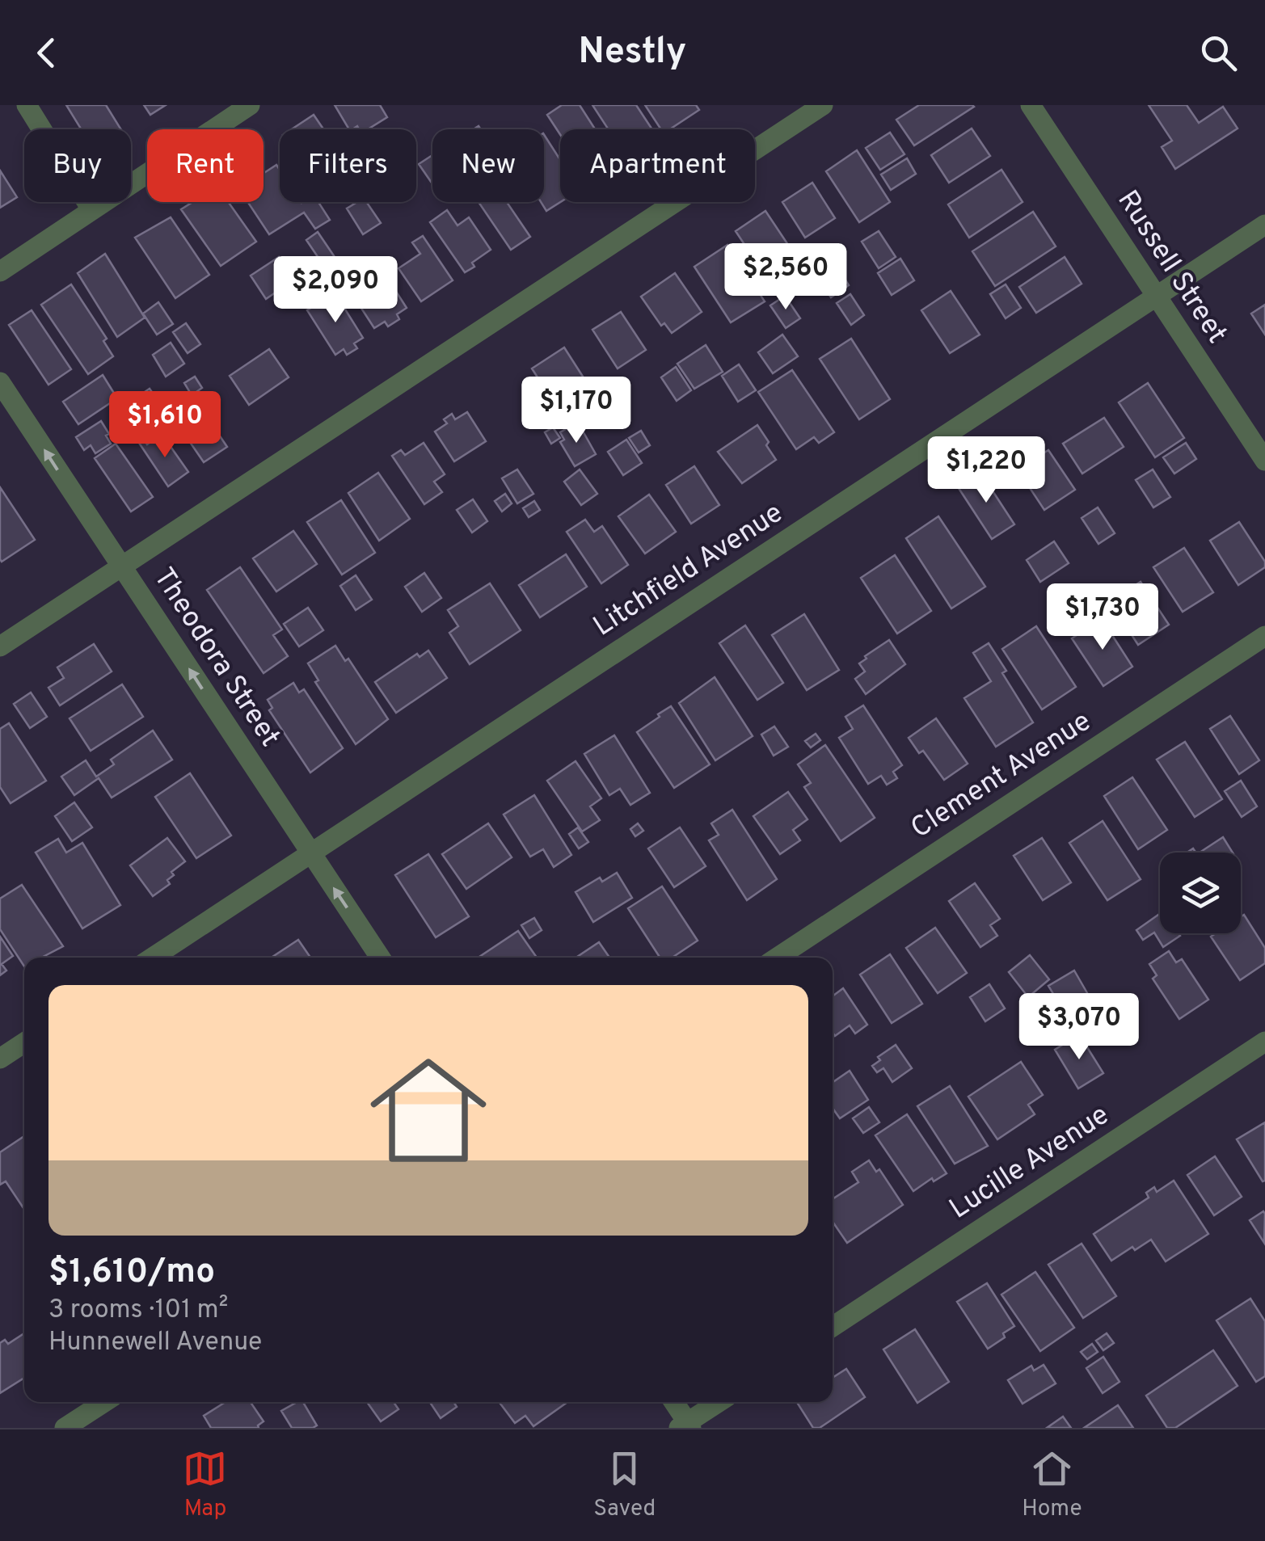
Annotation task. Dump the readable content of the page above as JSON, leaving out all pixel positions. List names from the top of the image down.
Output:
{
  "streets": {
    "street": [
      "Russell Street",
      "Litchfield Avenue",
      "Theodora Street",
      "Clement Avenue",
      "Lucille Avenue"
    ]
  },
  "crossings": [
    ["Russell Street", "Litchfield Avenue"],
    ["Litchfield Avenue", "Theodora Street"]
  ],
  "one_way": ["Theodora Street"],
  "page": {
    "header": "Nestly",
    "chip": [
      "Buy",
      "Rent",
      "Filters",
      "New",
      "Apartment"
    ],
    "price": [
      "$2,560",
      "$2,090",
      "$1,170",
      "$1,610",
      "$1,220",
      "$1,730",
      "$3,070"
    ],
    "list": [
      {
        "name": "$1,610/mo",
        "note": "3 rooms · 101 m² · Hunnewell Avenue"
      }
    ],
    "tabs": ["Map", "Saved", "Home"]
  }
}
